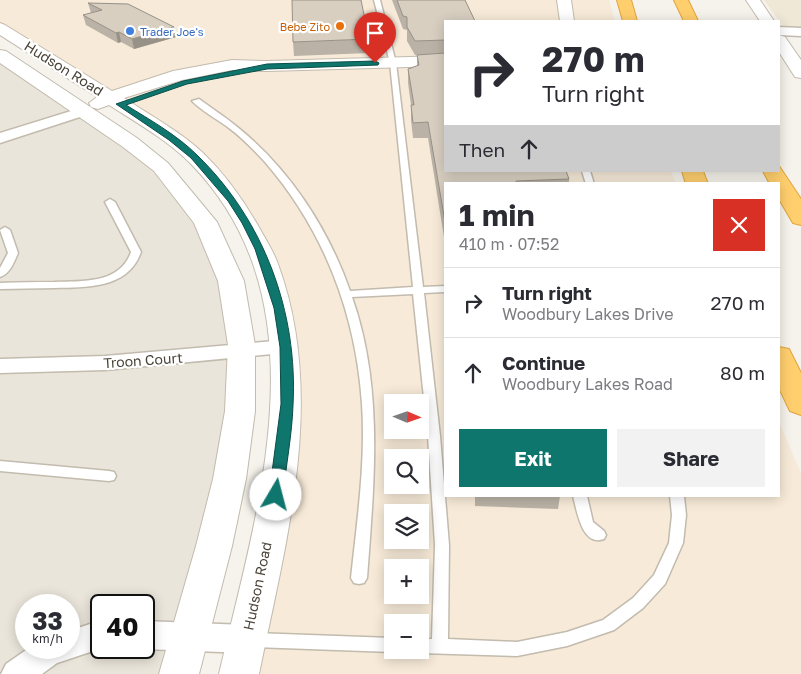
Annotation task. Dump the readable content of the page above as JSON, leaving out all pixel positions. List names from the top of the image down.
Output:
{
  "streets": {
    "street": ["Hudson Road", "Troon Court"]
  },
  "crossings": [
    ["Hudson Road", "Troon Court"]
  ],
  "places": ["Bebe Zito", "Trader Joe's"],
  "north": "right",
  "page": {
    "turn": ["270 m", "Turn right"],
    "then": "Then",
    "heading": ["1 min", "410 m · 07:52"],
    "list": [
      {
        "name": "Turn right",
        "note": "Woodbury Lakes Drive",
        "value": "270 m"
      },
      {
        "name": "Continue",
        "note": "Woodbury Lakes Road",
        "value": "80 m"
      }
    ],
    "map_buttons": ["+", "−"],
    "buttons": ["Exit", "Share"],
    "speed": "33 km/h",
    "limit": "40"
  }
}
